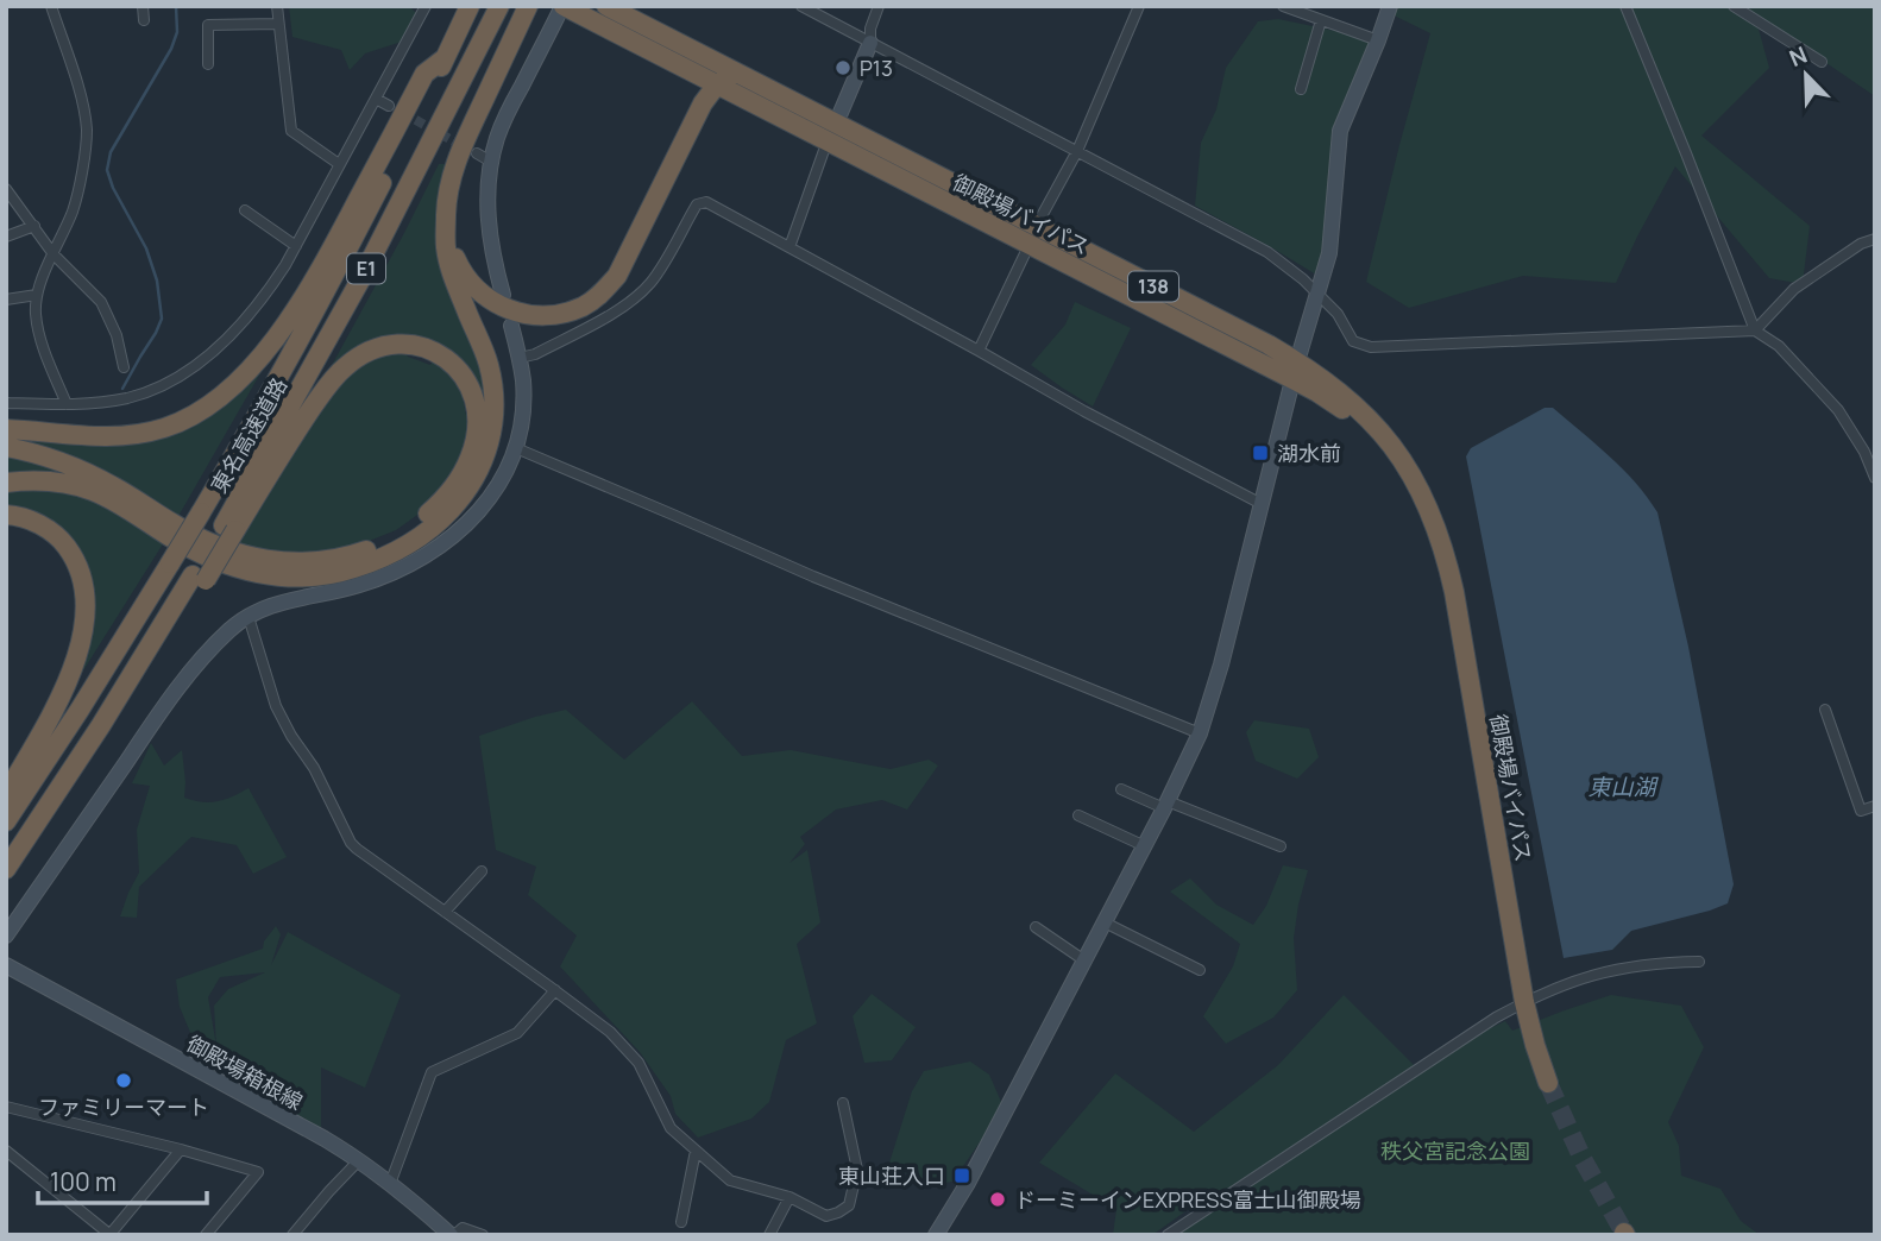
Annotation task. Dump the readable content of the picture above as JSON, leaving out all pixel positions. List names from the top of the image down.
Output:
{
  "streets": {
    "highway": [
      "御殿場バイパス",
      "E1",
      "138",
      "東名高速道路"
    ],
    "street": ["御殿場箱根線"]
  },
  "water": ["東山湖"],
  "parks": ["秩父宮記念公園"],
  "places": {
    "other": ["P13", "ファミリーマート", "ドーミーインEXPRESS富士山御殿場"],
    "transit": ["湖水前", "東山荘入口"]
  },
  "scale_bar": "100 m",
  "north": "top left"
}
